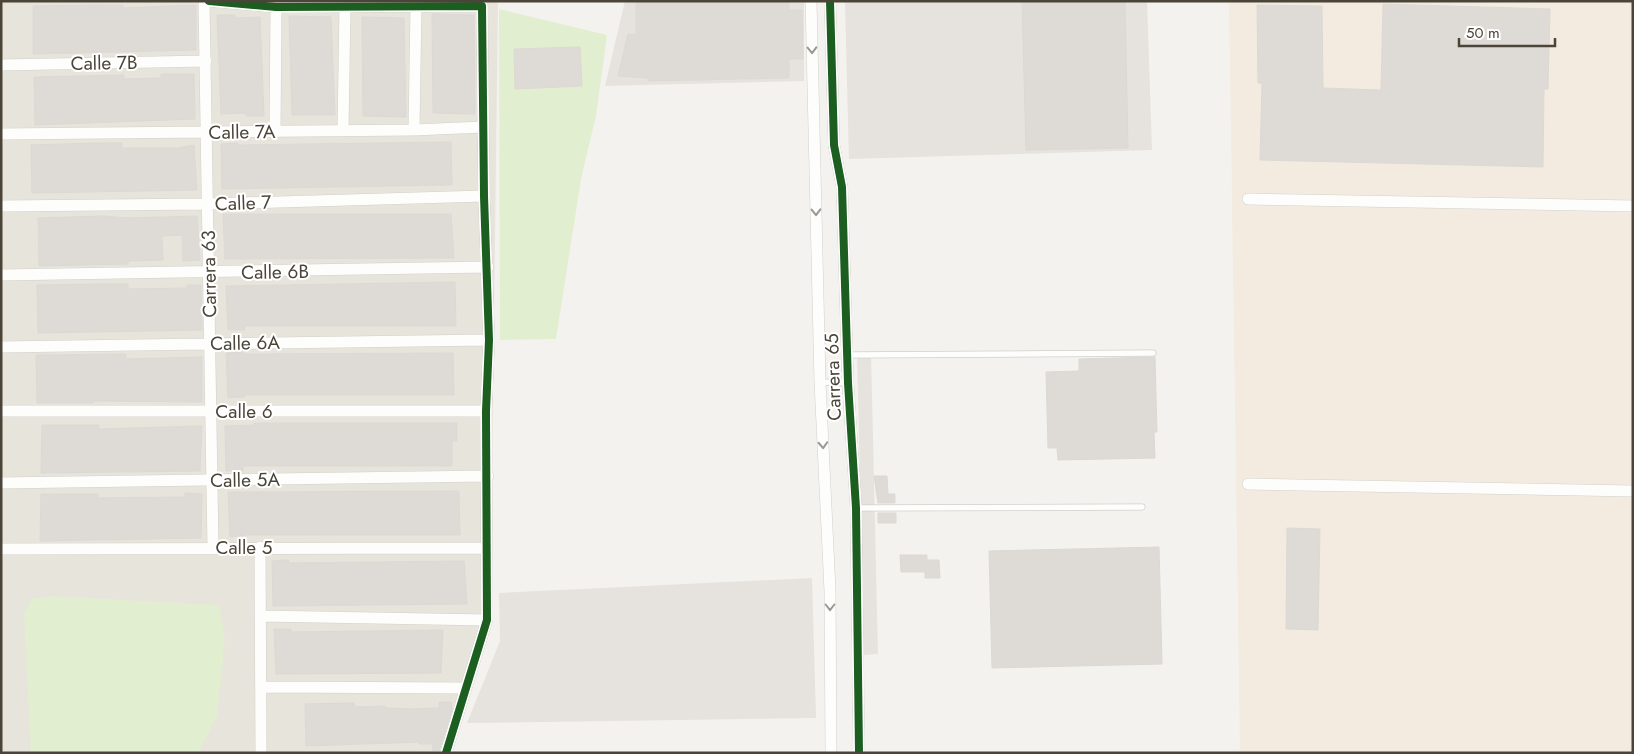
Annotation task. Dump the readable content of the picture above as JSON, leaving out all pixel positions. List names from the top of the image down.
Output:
{
  "streets": {
    "street": [
      "Calle 7B",
      "Calle 7A",
      "Calle 7",
      "Calle 6B",
      "Carrera 63",
      "Calle 6A",
      "Carrera 65",
      "Calle 6",
      "Calle 5A",
      "Calle 5"
    ]
  },
  "crossings": [
    ["Calle 7B", "Carrera 63"],
    ["Calle 7A", "Carrera 63"],
    ["Calle 7", "Carrera 63"],
    ["Calle 6B", "Carrera 63"],
    ["Carrera 63", "Calle 6A"],
    ["Carrera 63", "Calle 6"],
    ["Carrera 63", "Calle 5A"],
    ["Carrera 63", "Calle 5"]
  ],
  "scale_bar": "50 m"
}
